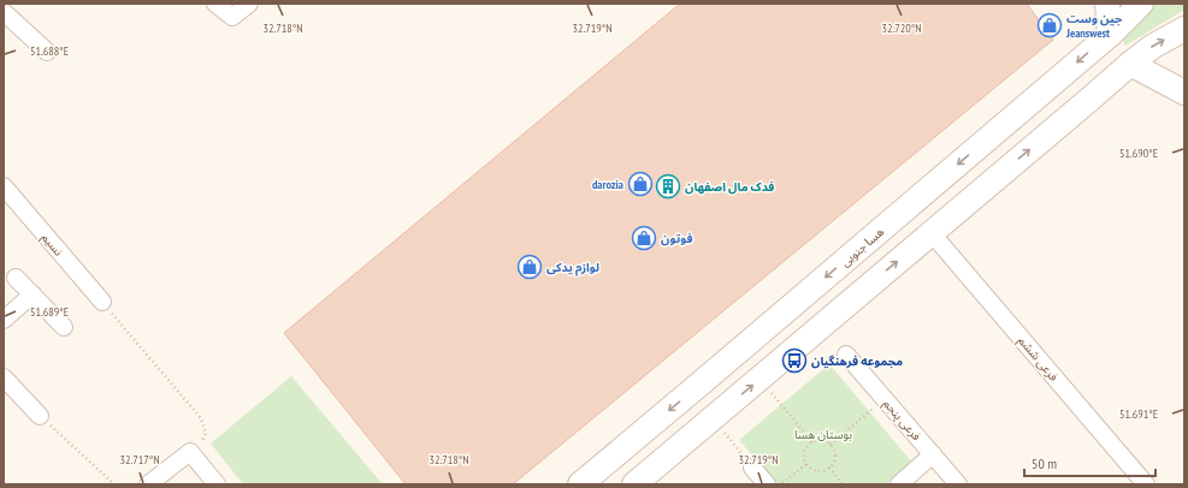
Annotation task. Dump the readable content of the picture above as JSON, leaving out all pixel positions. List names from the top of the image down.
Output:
{
  "streets": {
    "main road": ["هسا جنوبی"],
    "street": ["نسیم", "فرعی ششم", "فرعی پنجم"]
  },
  "parks": ["بوستان هسا"],
  "places": {
    "shop": [
      "جین وست Jeanswest",
      "darozia",
      "فوتون",
      "لوازم یدکی"
    ],
    "building": ["فدک مال اصفهان"],
    "bus stop": ["مجموعه فرهنگیان"]
  },
  "scale_bar": "50 m",
  "coordinates": [
    "32.718°N",
    "32.719°N",
    "32.720°N",
    "51.688°E",
    "51.690°E",
    "51.689°E",
    "51.691°E",
    "32.717°N"
  ]
}
